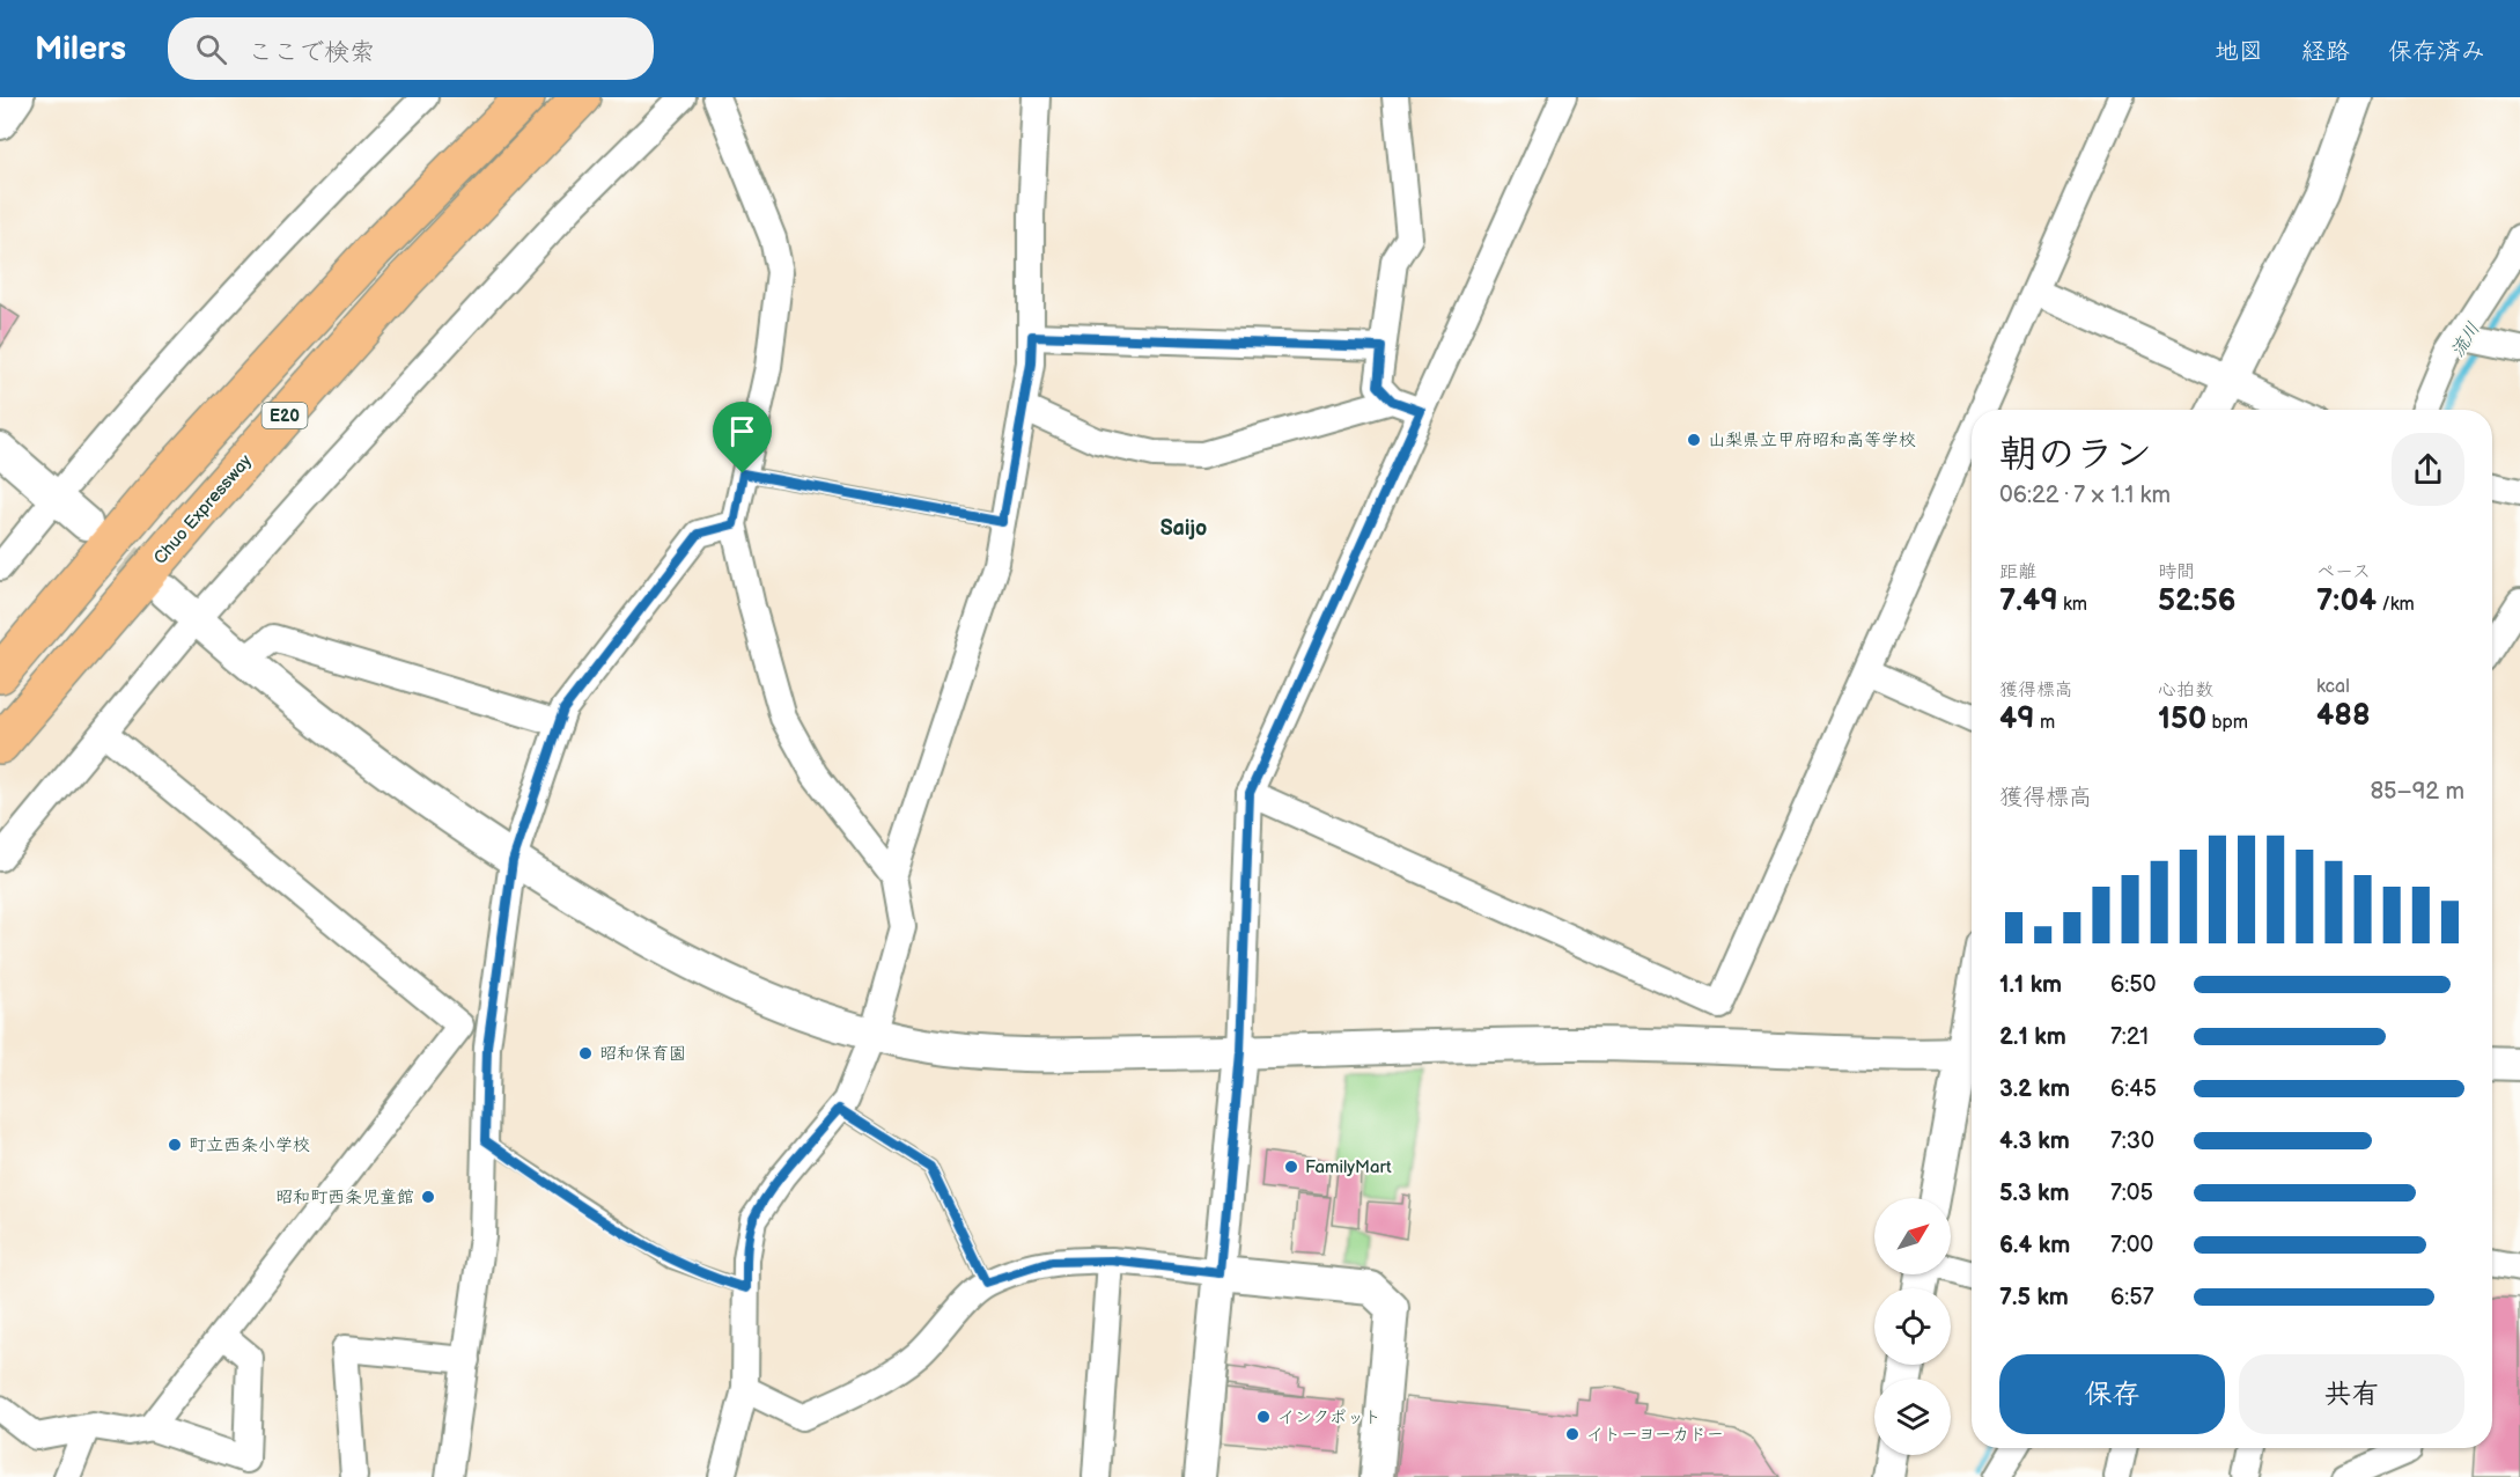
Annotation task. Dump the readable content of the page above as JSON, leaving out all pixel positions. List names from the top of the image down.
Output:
{
  "streets": {
    "highway": ["E20", "Chuo Expressway"]
  },
  "districts": ["Saijo"],
  "water": ["流川"],
  "places": [
    "山梨県立甲府昭和高等学校",
    "昭和保育園",
    "町立西条小学校",
    "FamilyMart",
    "昭和町西条児童館",
    "インクポット",
    "イトーヨーカドー"
  ],
  "north": "top right",
  "page": {
    "header": "Milers",
    "search": "ここで検索",
    "nav": ["地図", "経路", "保存済み"],
    "heading": ["朝のラン", "06:22 · 7 × 1.1 km"],
    "stats": [
      ["距離", "7.49 km"],
      ["時間", "52:56"],
      ["ペース", "7:04 /km"],
      ["獲得標高", "49 m"],
      ["心拍数", "150 bpm"],
      ["kcal", "488"]
    ],
    "chart": ["獲得標高", "85–92 m"],
    "list": [
      {
        "name": "1.1 km",
        "note": "6:50"
      },
      {
        "name": "2.1 km",
        "note": "7:21"
      },
      {
        "name": "3.2 km",
        "note": "6:45"
      },
      {
        "name": "4.3 km",
        "note": "7:30"
      },
      {
        "name": "5.3 km",
        "note": "7:05"
      },
      {
        "name": "6.4 km",
        "note": "7:00"
      },
      {
        "name": "7.5 km",
        "note": "6:57"
      }
    ],
    "buttons": ["保存", "共有"]
  }
}
